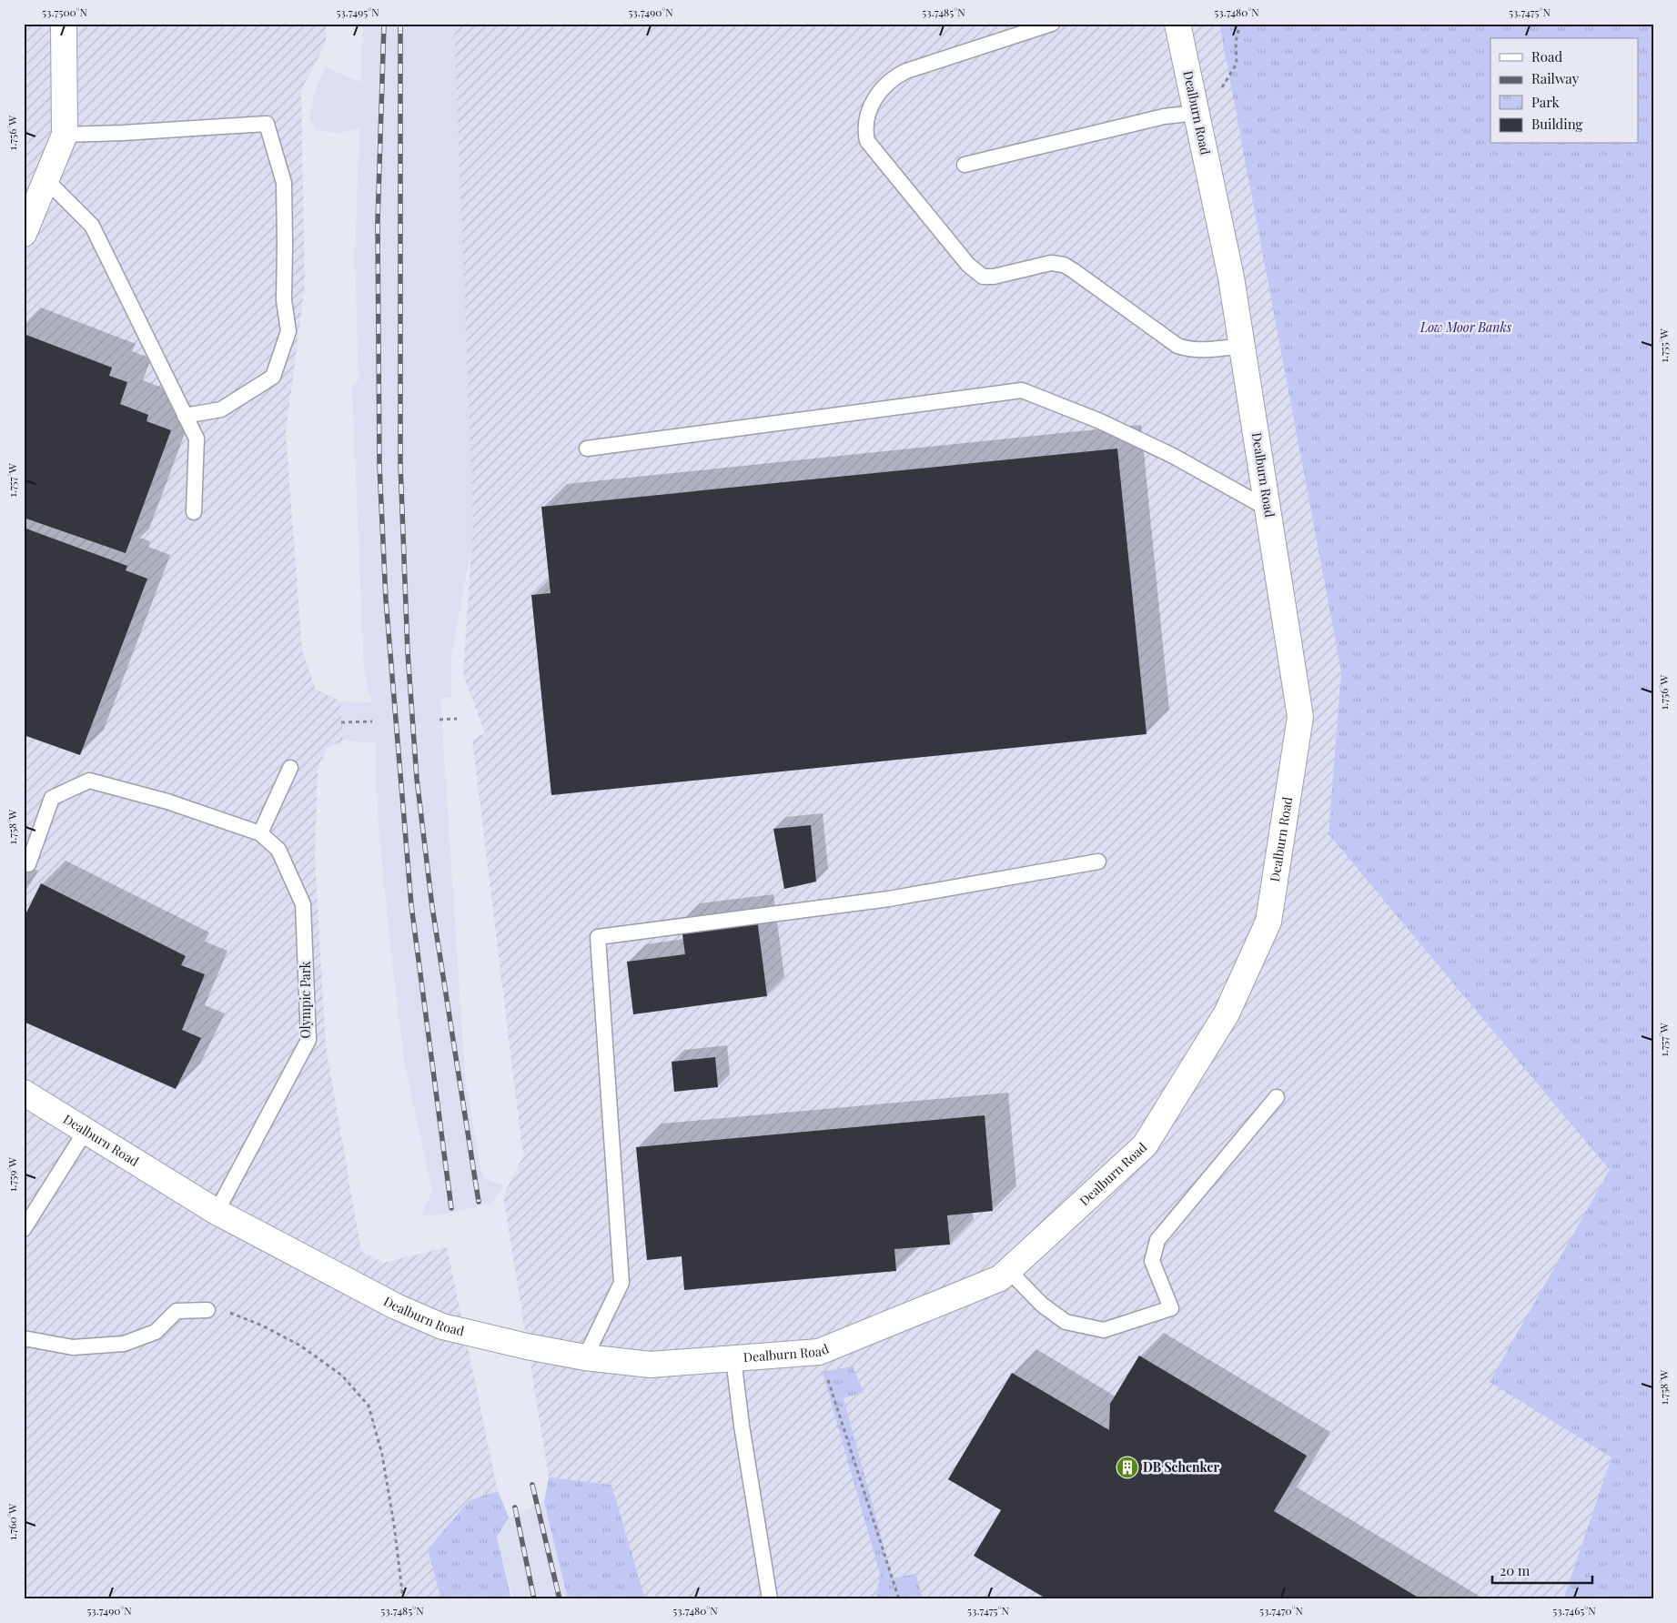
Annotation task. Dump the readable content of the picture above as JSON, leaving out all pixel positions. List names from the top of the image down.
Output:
{
  "streets": {
    "street": ["Dealburn Road"],
    "lane": ["Olympic Park"]
  },
  "crossings": [
    ["Dealburn Road", "Olympic Park"]
  ],
  "parks": ["Low Moor Banks"],
  "places": {
    "building": ["DB Schenker"]
  },
  "legend": [
    "Road",
    "Railway",
    "Park",
    "Building"
  ],
  "scale_bar": "20 m",
  "coordinates": [
    "53.7500°N",
    "53.7495°N",
    "53.7490°N",
    "53.7485°N",
    "53.7480°N",
    "53.7475°N",
    "1.756°W",
    "1.755°W",
    "1.757°W",
    "1.758°W",
    "1.759°W",
    "1.760°W",
    "53.7470°N",
    "53.7465°N"
  ]
}
